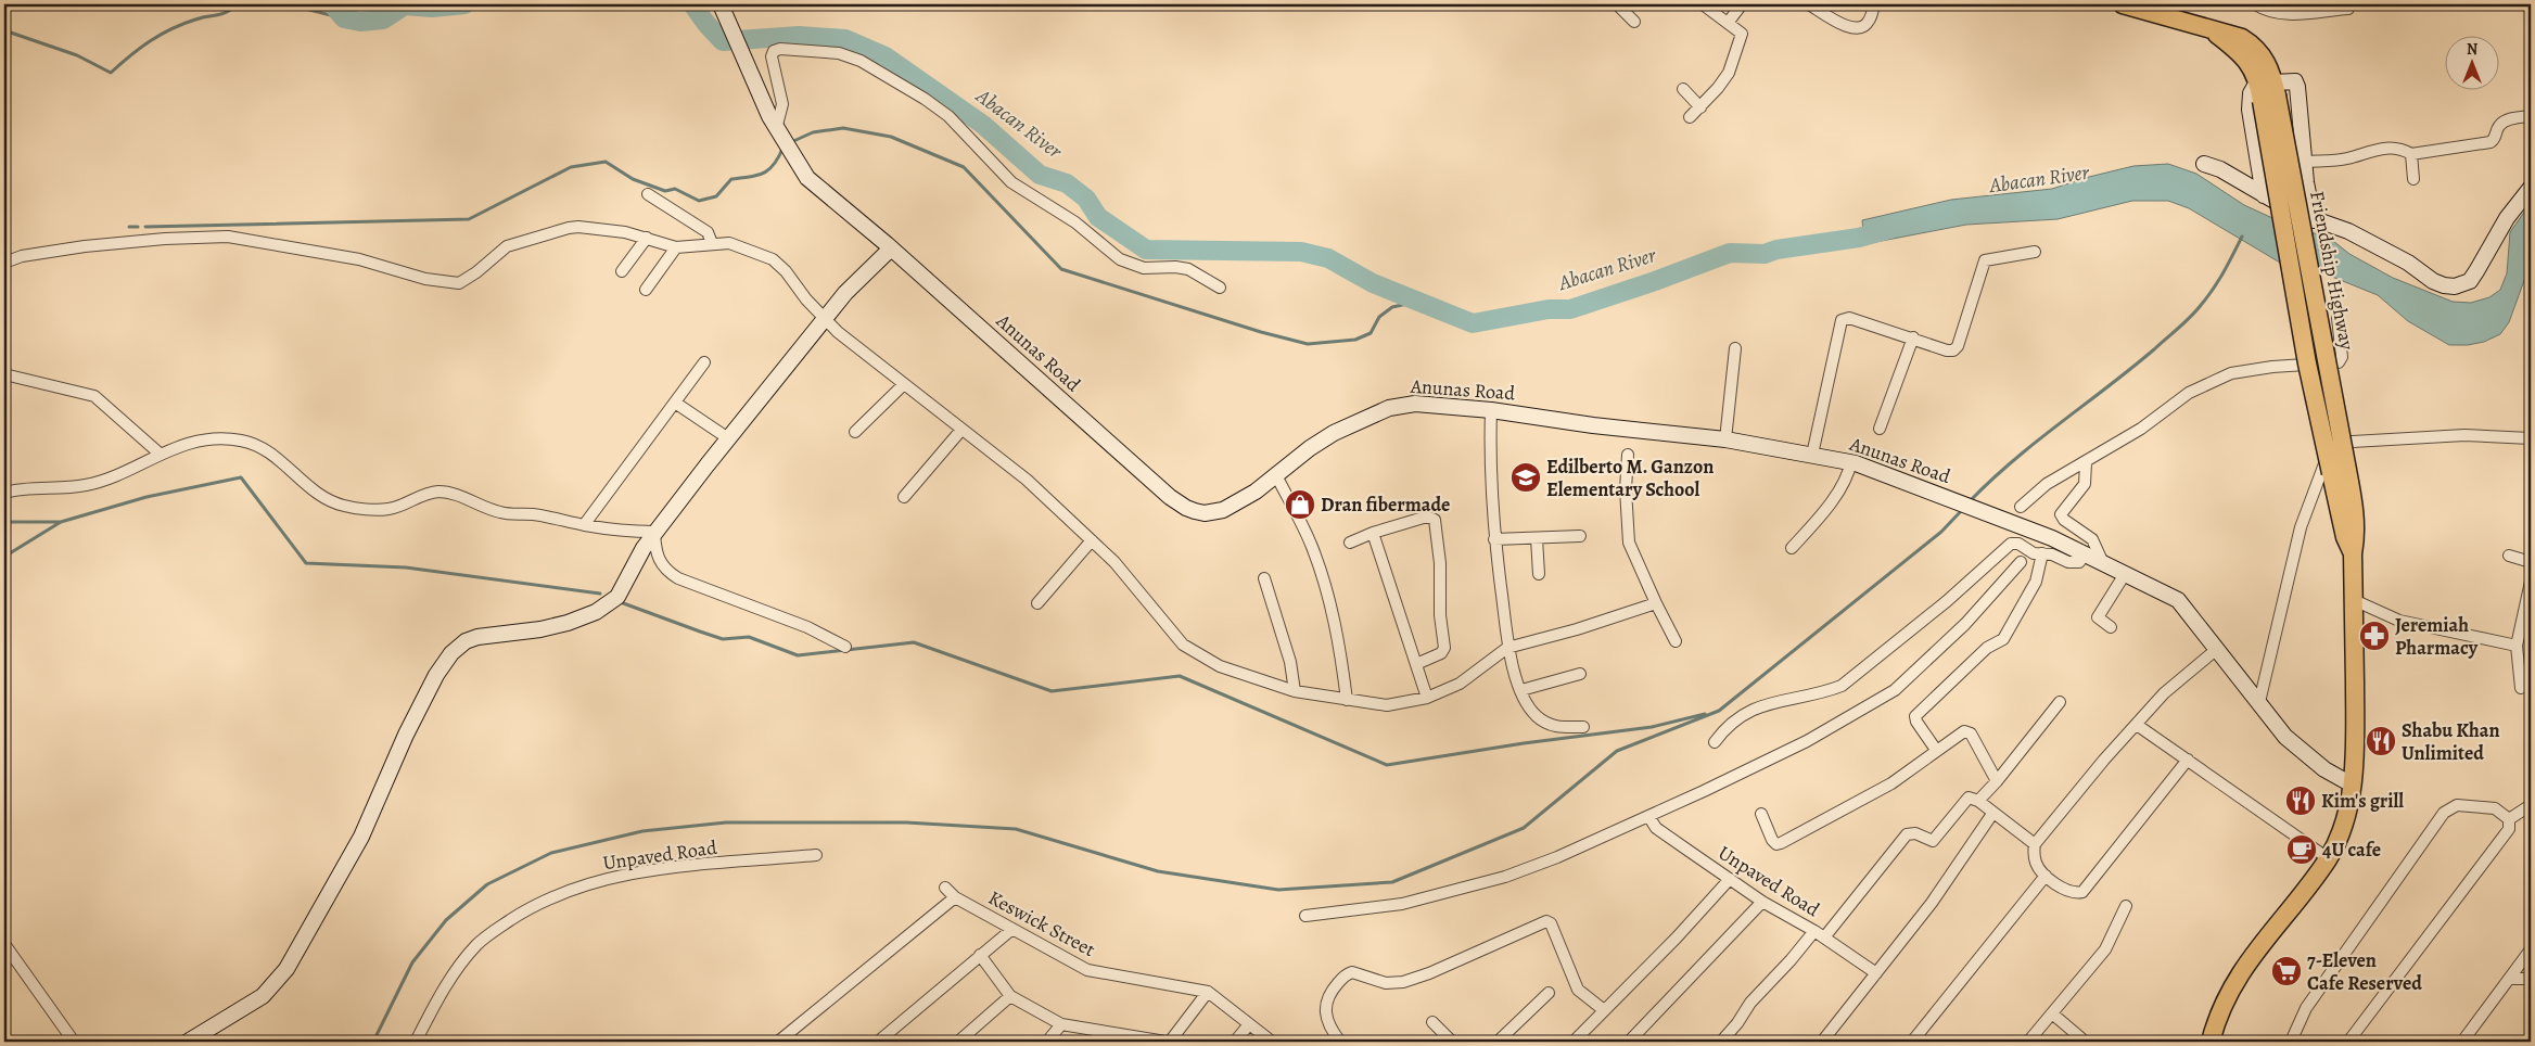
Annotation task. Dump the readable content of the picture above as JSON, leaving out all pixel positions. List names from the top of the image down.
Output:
{
  "streets": {
    "main road": ["Friendship Highway"],
    "street": ["Anunas Road", "Unpaved Road", "Keswick Street"]
  },
  "crossings": [
    ["Friendship Highway", "Anunas Road"]
  ],
  "water": ["Abacan River"],
  "places": {
    "school or university": ["Edilberto M. Ganzon Elementary School"],
    "shop": ["Dran fibermade"],
    "pharmacy": ["Jeremiah Pharmacy"],
    "restaurant": ["Shabu Khan Unlimited", "Kim's grill"],
    "cafe": ["4U cafe"],
    "supermarket": ["7-Eleven Cafe Reserved"]
  },
  "north": "top"
}
